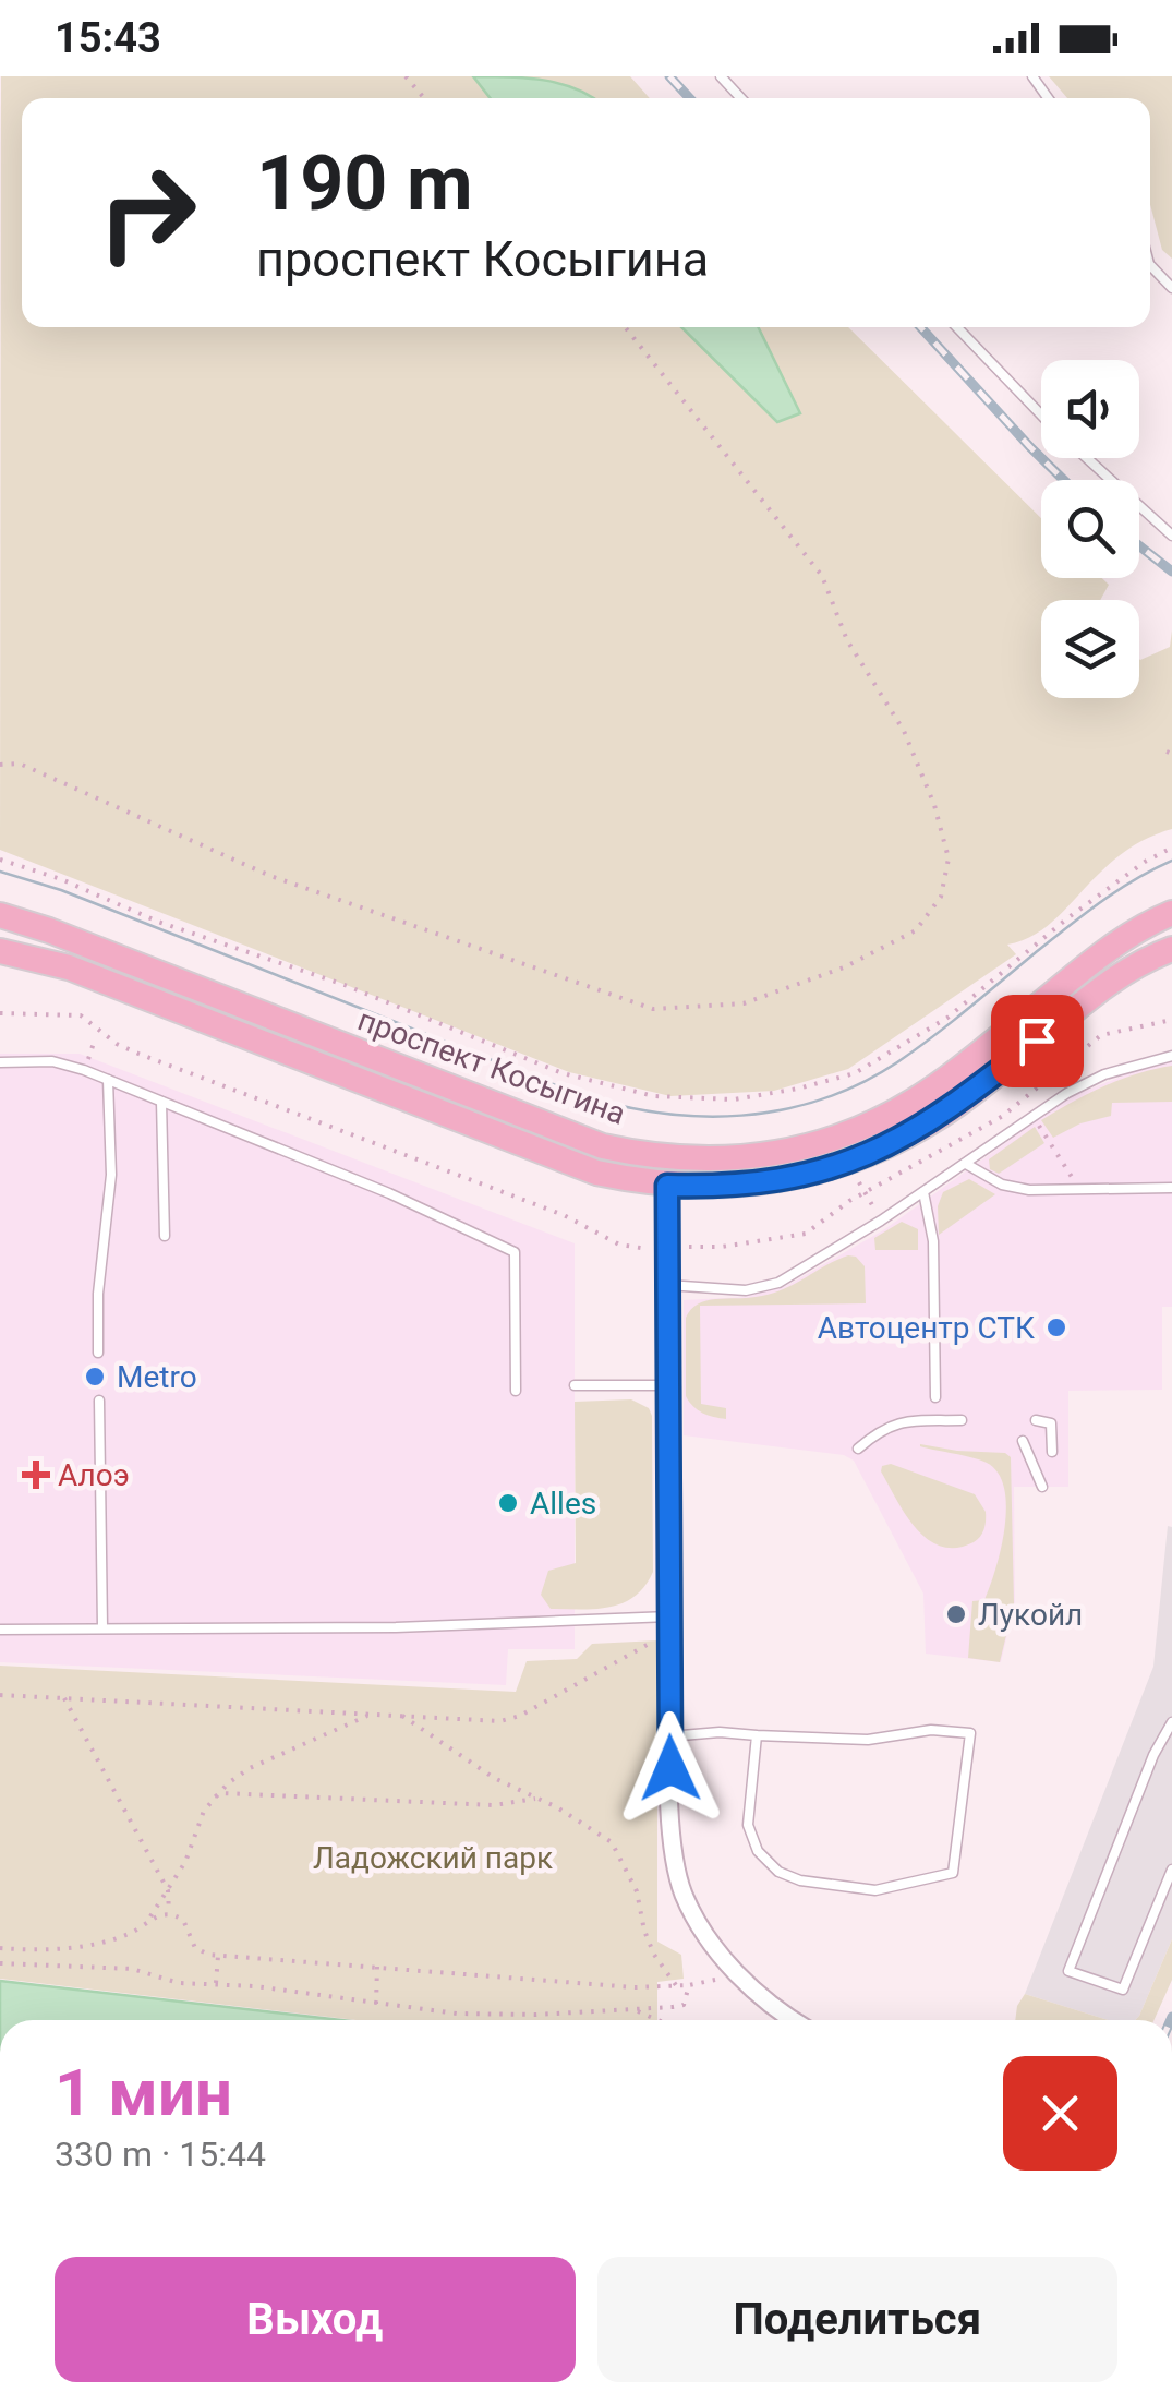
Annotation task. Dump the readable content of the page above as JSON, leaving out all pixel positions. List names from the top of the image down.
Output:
{
  "streets": {
    "main road": ["проспект Косыгина"]
  },
  "parks": ["Ладожский парк"],
  "places": {
    "other": [
      "Автоцентр СТК",
      "Metro",
      "Alles",
      "Лукойл"
    ],
    "health": ["Алоэ"]
  },
  "page": {
    "status": "15:43",
    "turn": ["190 m", "проспект Косыгина"],
    "heading": ["1 мин", "330 m · 15:44"],
    "buttons": ["Выход", "Поделиться"]
  }
}
